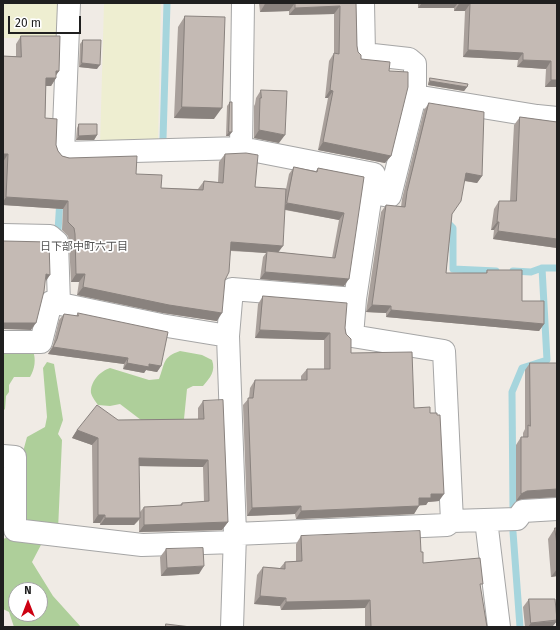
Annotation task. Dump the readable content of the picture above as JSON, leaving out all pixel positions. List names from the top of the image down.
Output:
{
  "districts": ["日下部中町六丁目"],
  "scale_bar": "20 m",
  "north": "top"
}
